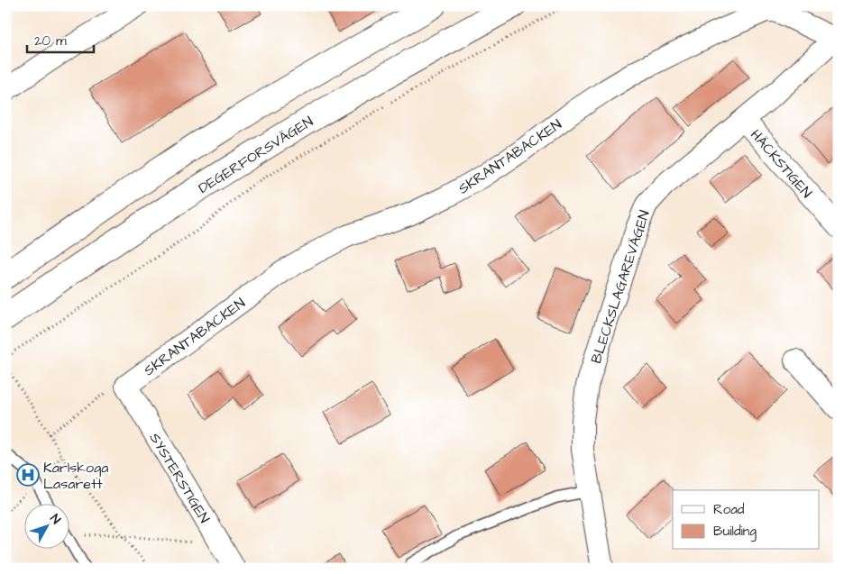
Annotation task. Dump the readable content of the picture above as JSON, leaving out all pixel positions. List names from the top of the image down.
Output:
{
  "streets": {
    "main road": ["DEGERFORSVÄGEN"],
    "street": [
      "SKRANTABACKEN",
      "HÄCKSTIGEN",
      "BLECKSLAGAREVÄGEN",
      "SYSTERSTIGEN"
    ]
  },
  "crossings": [
    ["SKRANTABACKEN", "BLECKSLAGAREVÄGEN"],
    ["SKRANTABACKEN", "SYSTERSTIGEN"],
    ["HÄCKSTIGEN", "BLECKSLAGAREVÄGEN"]
  ],
  "places": {
    "hospital": ["Karlskoga Lasarett"]
  },
  "legend": ["Road", "Building"],
  "scale_bar": "20 m",
  "north": "top right"
}
